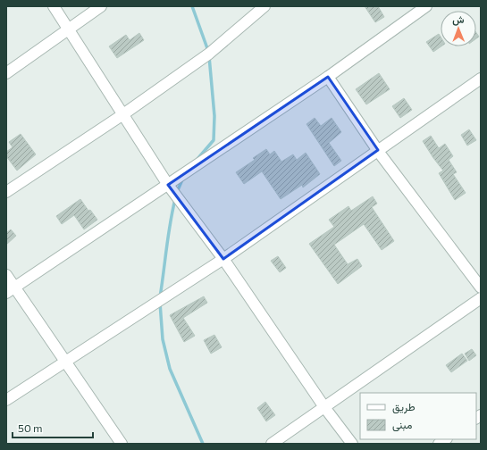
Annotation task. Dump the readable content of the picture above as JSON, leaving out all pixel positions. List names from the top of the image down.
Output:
{
  "legend": ["طريق", "مبنى"],
  "scale_bar": "50 m",
  "north": "top"
}
